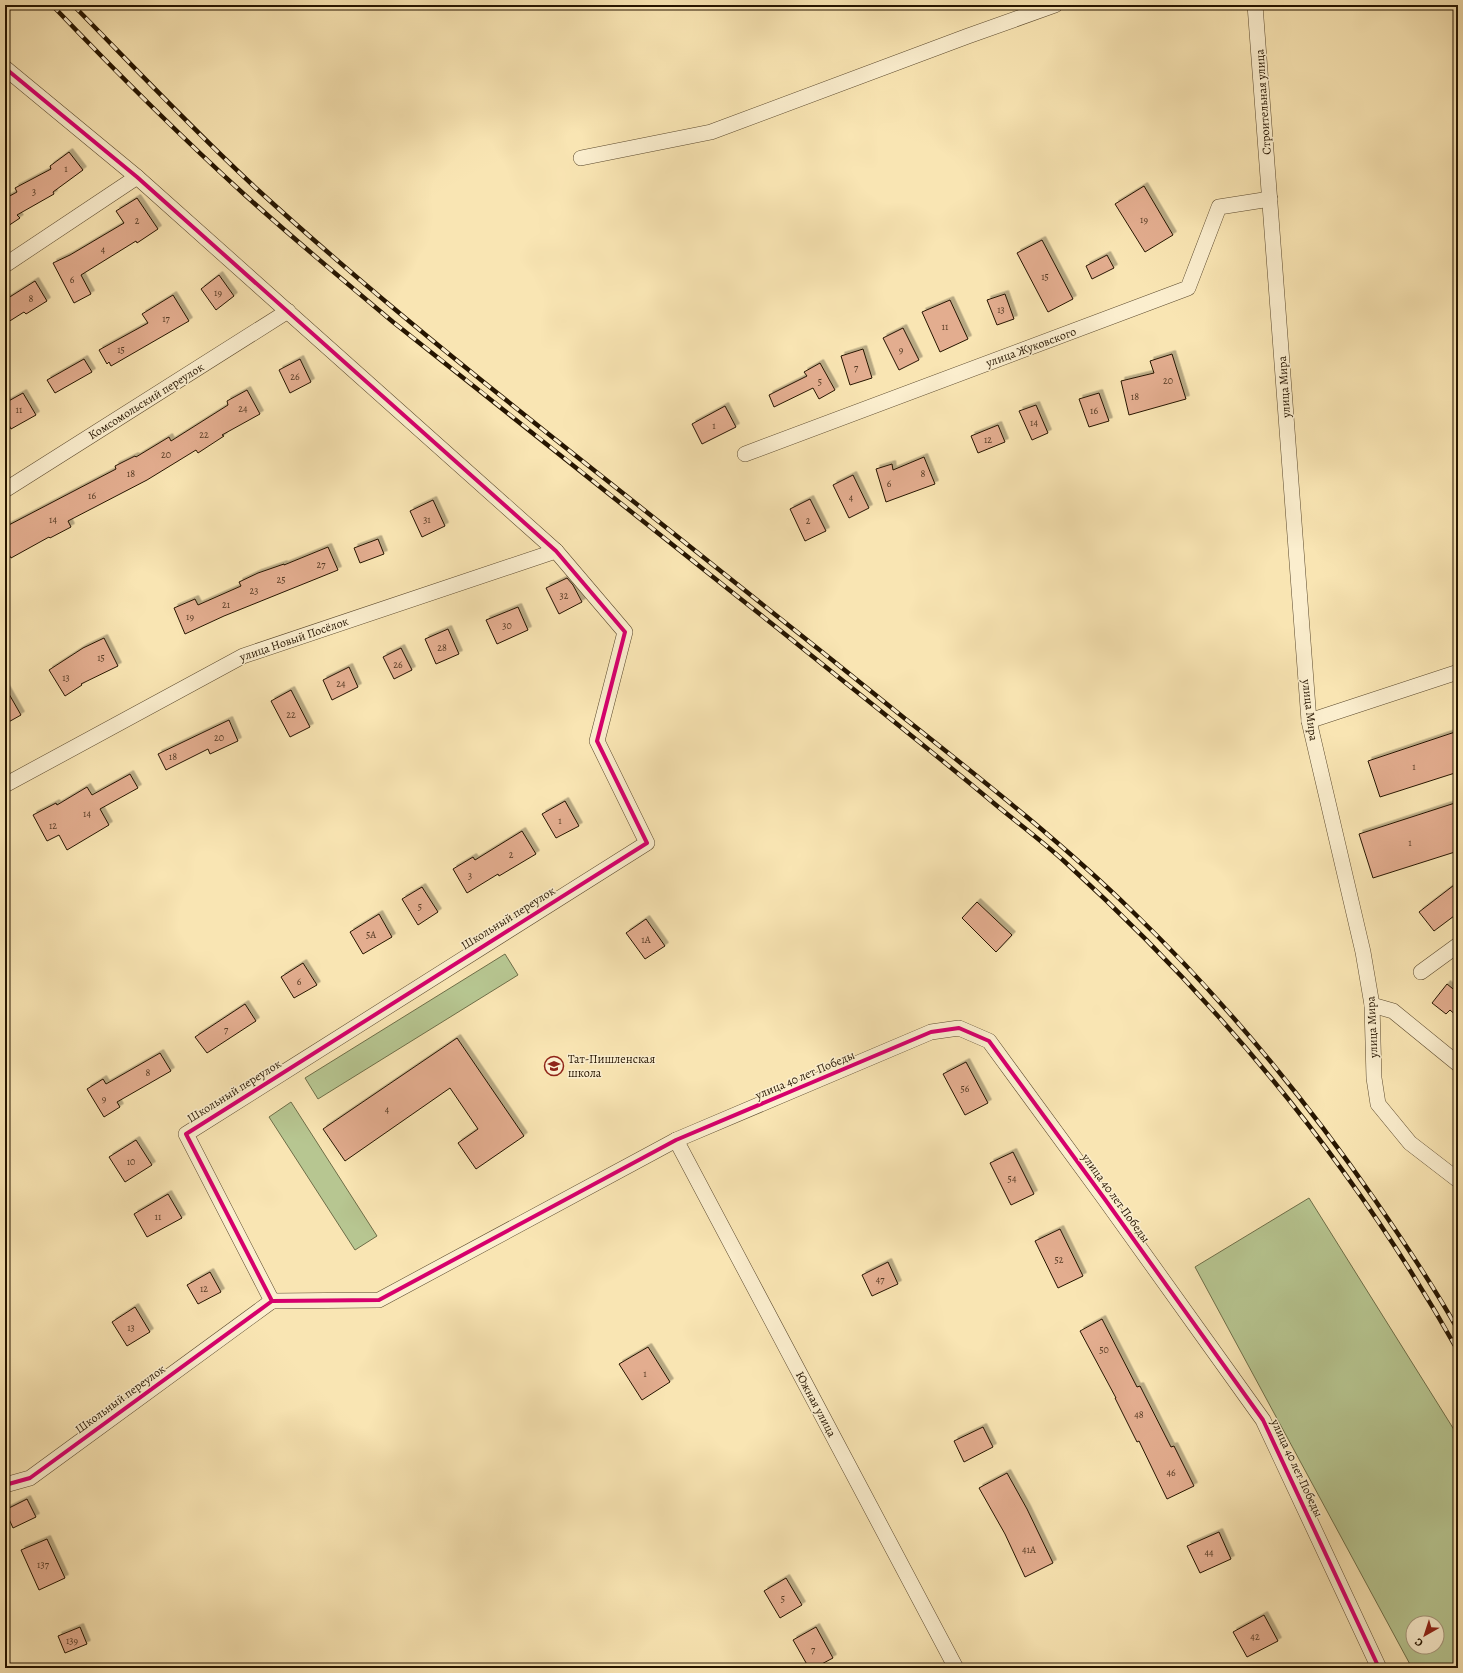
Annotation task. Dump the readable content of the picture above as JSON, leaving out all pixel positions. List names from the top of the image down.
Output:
{
  "streets": {
    "street": [
      "Строительная улица",
      "улица Жуковского",
      "улица Мира",
      "Комсомольский переулок",
      "улица Новый Посёлок",
      "Школьный переулок",
      "улица 40 лет Победы",
      "Южная улица"
    ]
  },
  "crossings": [
    ["Строительная улица", "улица Жуковского"],
    ["Строительная улица", "улица Мира"],
    ["улица Жуковского", "улица Мира"],
    ["улица Новый Посёлок", "Школьный переулок"],
    ["Школьный переулок", "улица 40 лет Победы"],
    ["улица 40 лет Победы", "Южная улица"]
  ],
  "places": {
    "school or university": ["Тат-Пишленская школа"]
  },
  "house_numbers": [
    "1",
    "3",
    "19",
    "2",
    "4",
    "15",
    "6",
    "19",
    "8",
    "13",
    "17",
    "11",
    "15",
    "9",
    "7",
    "26",
    "20",
    "5",
    "18",
    "24",
    "11",
    "16",
    "14",
    "1",
    "22",
    "12",
    "20",
    "18",
    "8",
    "6",
    "16",
    "4",
    "14",
    "31",
    "2",
    "27",
    "25",
    "23",
    "32",
    "21",
    "19",
    "30",
    "28",
    "15",
    "26",
    "13",
    "24",
    "22",
    "20",
    "18",
    "1",
    "14",
    "1",
    "12",
    "1",
    "2",
    "3",
    "5",
    "5А",
    "1А",
    "6",
    "7",
    "8",
    "56",
    "9",
    "4",
    "10",
    "54",
    "11",
    "52",
    "47",
    "12",
    "13",
    "50",
    "1",
    "48",
    "46",
    "41А",
    "44",
    "137",
    "5",
    "42",
    "139",
    "7"
  ],
  "north": "bottom left"
}
